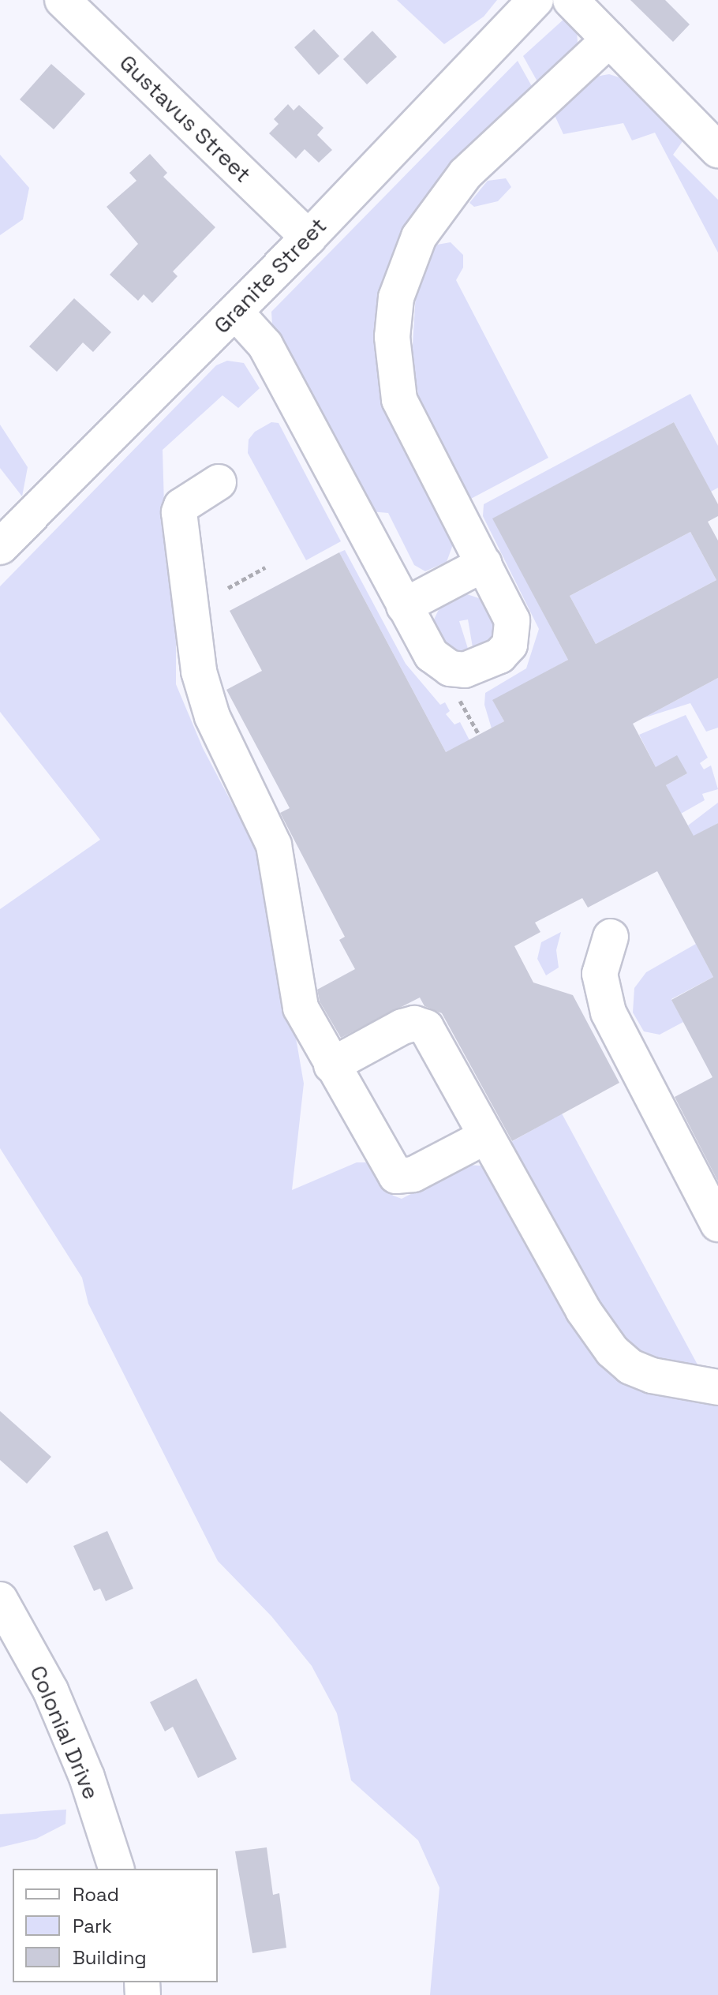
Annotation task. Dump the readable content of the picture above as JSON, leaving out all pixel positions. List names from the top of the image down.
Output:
{
  "streets": {
    "street": ["Gustavus Street", "Granite Street", "Colonial Drive"]
  },
  "crossings": [
    ["Gustavus Street", "Granite Street"]
  ],
  "legend": ["Road", "Park", "Building"]
}
